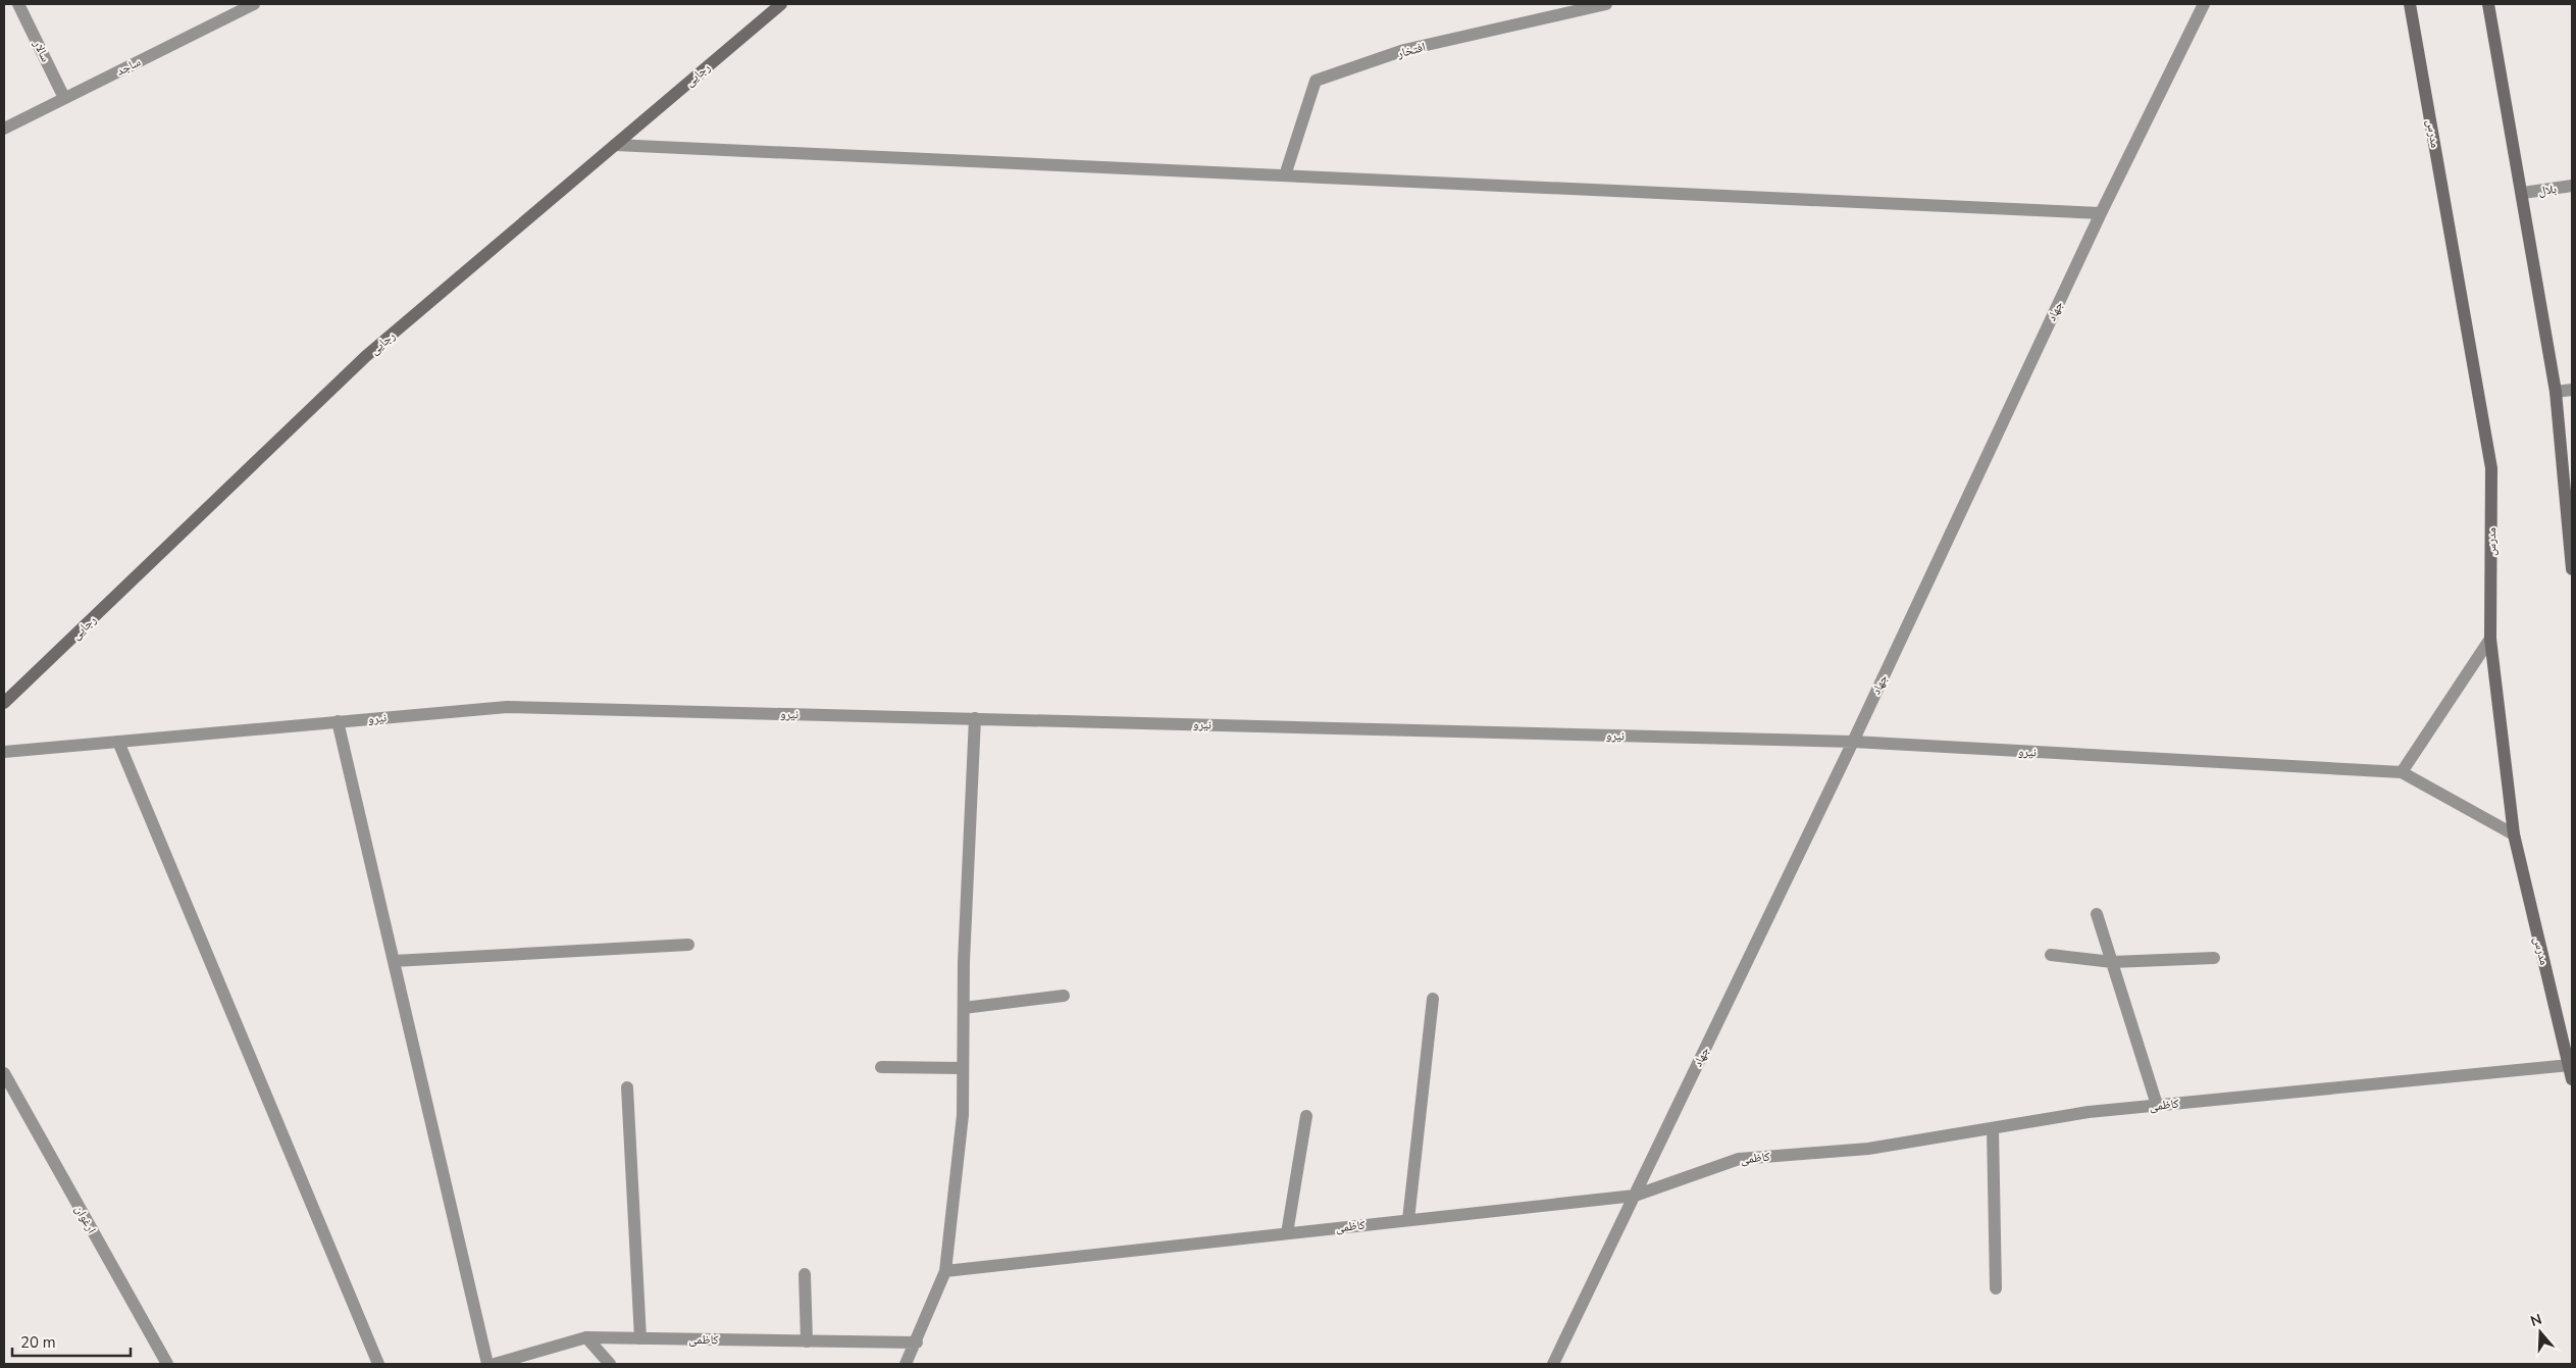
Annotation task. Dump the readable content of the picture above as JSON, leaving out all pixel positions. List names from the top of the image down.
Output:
{
  "streets": {
    "street": [
      "افتخار",
      "سالار",
      "ساجد",
      "رجایی",
      "مدرس",
      "بلال",
      "جهاد",
      "نیرو",
      "کاظمی",
      "ارغوان"
    ]
  },
  "crossings": [
    ["سالار", "ساجد"],
    ["مدرس", "کاظمی"],
    ["جهاد", "نیرو"],
    ["جهاد", "کاظمی"]
  ],
  "scale_bar": "20 m",
  "north": "top"
}
